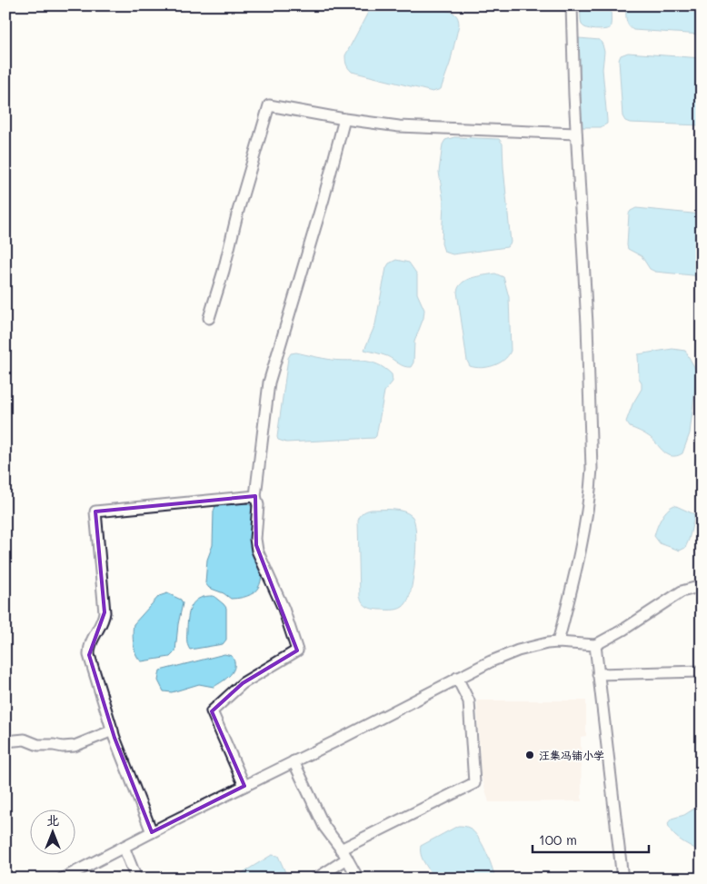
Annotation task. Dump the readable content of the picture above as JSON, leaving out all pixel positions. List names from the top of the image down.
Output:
{
  "places": ["汪集冯铺小学"],
  "scale_bar": "100 m",
  "north": "top"
}
